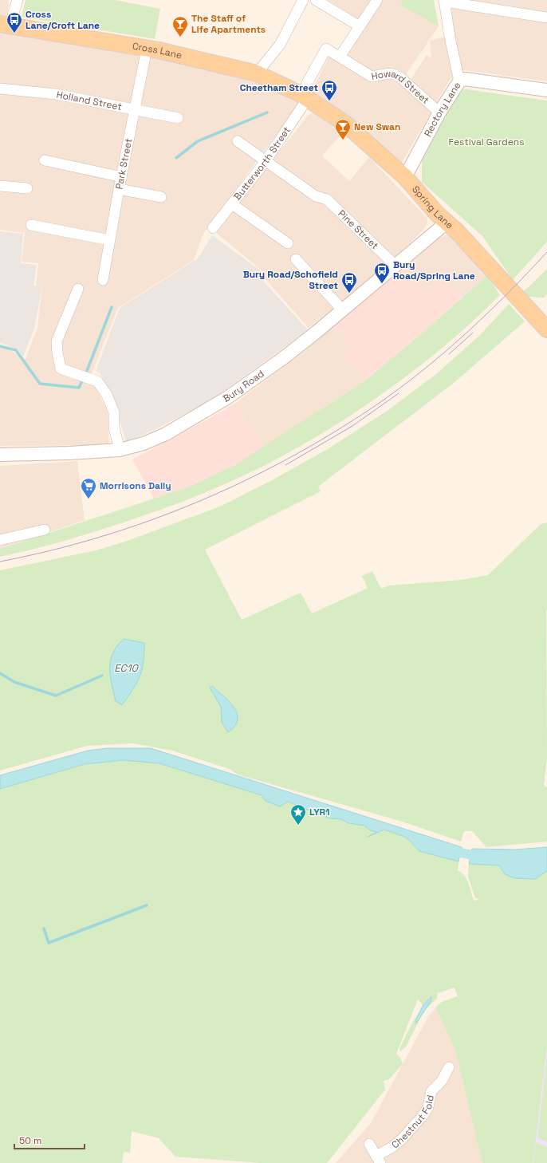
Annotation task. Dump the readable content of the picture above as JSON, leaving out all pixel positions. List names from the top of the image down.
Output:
{
  "streets": {
    "main road": ["Cross Lane", "Spring Lane"],
    "street": [
      "Howard Street",
      "Holland Street",
      "Rectory Lane",
      "Butterworth Street",
      "Park Street",
      "Pine Street",
      "Bury Road",
      "Chestnut Fold"
    ]
  },
  "crossings": [
    ["Cross Lane", "Butterworth Street"],
    ["Cross Lane", "Park Street"],
    ["Cross Lane", "Spring Lane"],
    ["Howard Street", "Rectory Lane"],
    ["Howard Street", "Butterworth Street"],
    ["Holland Street", "Park Street"],
    ["Rectory Lane", "Spring Lane"],
    ["Butterworth Street", "Spring Lane"],
    ["Butterworth Street", "Pine Street"],
    ["Spring Lane", "Bury Road"],
    ["Pine Street", "Bury Road"]
  ],
  "water": ["EC10"],
  "parks": ["Festival Gardens"],
  "places": {
    "bus stop": [
      "Cross Lane/Croft Lane",
      "Cheetham Street",
      "Bury Road/Spring Lane",
      "Bury Road/Schofield Street"
    ],
    "bar": ["The Staff of Life Apartments", "New Swan"],
    "supermarket": ["Morrisons Daily"],
    "place": ["LYR1"]
  },
  "scale_bar": "50 m"
}
